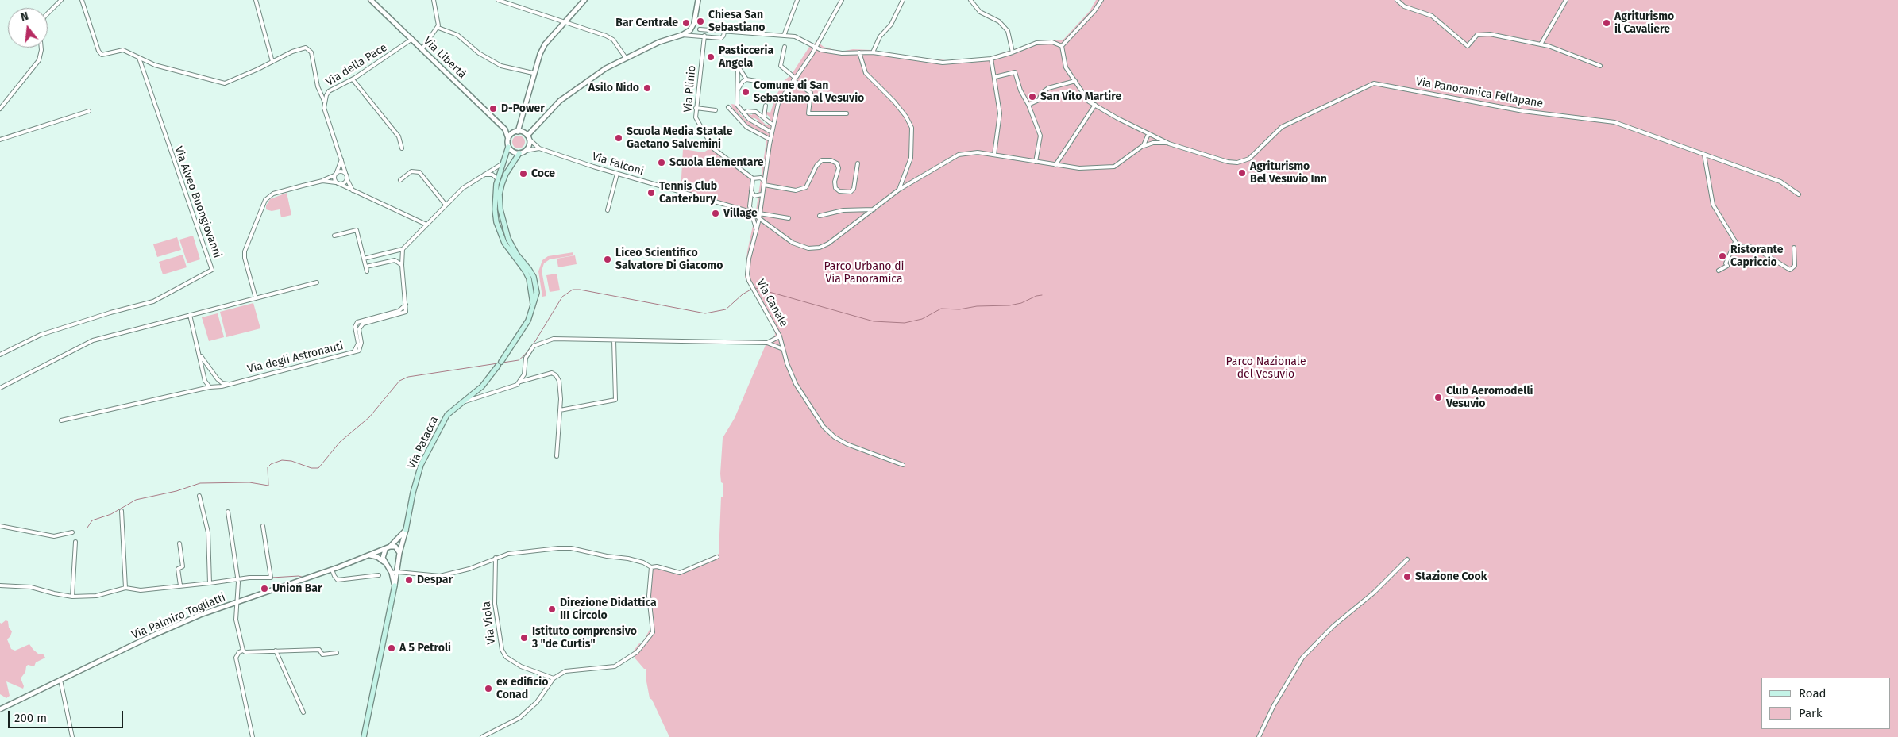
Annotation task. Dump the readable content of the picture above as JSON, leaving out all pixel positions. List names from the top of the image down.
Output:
{
  "streets": {
    "main road": ["Via Patacca"],
    "street": [
      "Via Libertà",
      "Via della Pace",
      "Via Plinio",
      "Via Panoramica Fellapane",
      "Via Falconi",
      "Via Alveo Buongiovanni",
      "Via Canale",
      "Via degli Astronauti",
      "Via Palmiro Togliatti",
      "Via Viola"
    ]
  },
  "crossings": [
    ["Via Libertà", "Via della Pace"],
    ["Via Libertà", "Via Falconi"],
    ["Via Plinio", "Via Canale"],
    ["Via Falconi", "Via Canale"],
    ["Via Patacca", "Via Palmiro Togliatti"]
  ],
  "parks": ["Parco Urbano di Via Panoramica", "Parco Nazionale del Vesuvio"],
  "places": [
    "Chiesa San Sebastiano",
    "Bar Centrale",
    "Agriturismo il Cavaliere",
    "Pasticceria Angela",
    "Asilo Nido",
    "Comune di San Sebastiano al Vesuvio",
    "San Vito Martire",
    "D-Power",
    "Scuola Media Statale Gaetano Salvemini",
    "Scuola Elementare",
    "Agriturismo Bel Vesuvio Inn",
    "Coce",
    "Tennis Club Canterbury",
    "Village",
    "Ristorante Capriccio",
    "Liceo Scientifico Salvatore Di Giacomo",
    "Club Aeromodelli Vesuvio",
    "Stazione Cook",
    "Despar",
    "Union Bar",
    "Direzione Didattica III Circolo",
    "Istituto comprensivo 3 \"de Curtis\"",
    "A 5 Petroli",
    "ex edificio Conad"
  ],
  "legend": ["Road", "Park"],
  "scale_bar": "200 m",
  "north": "top"
}
